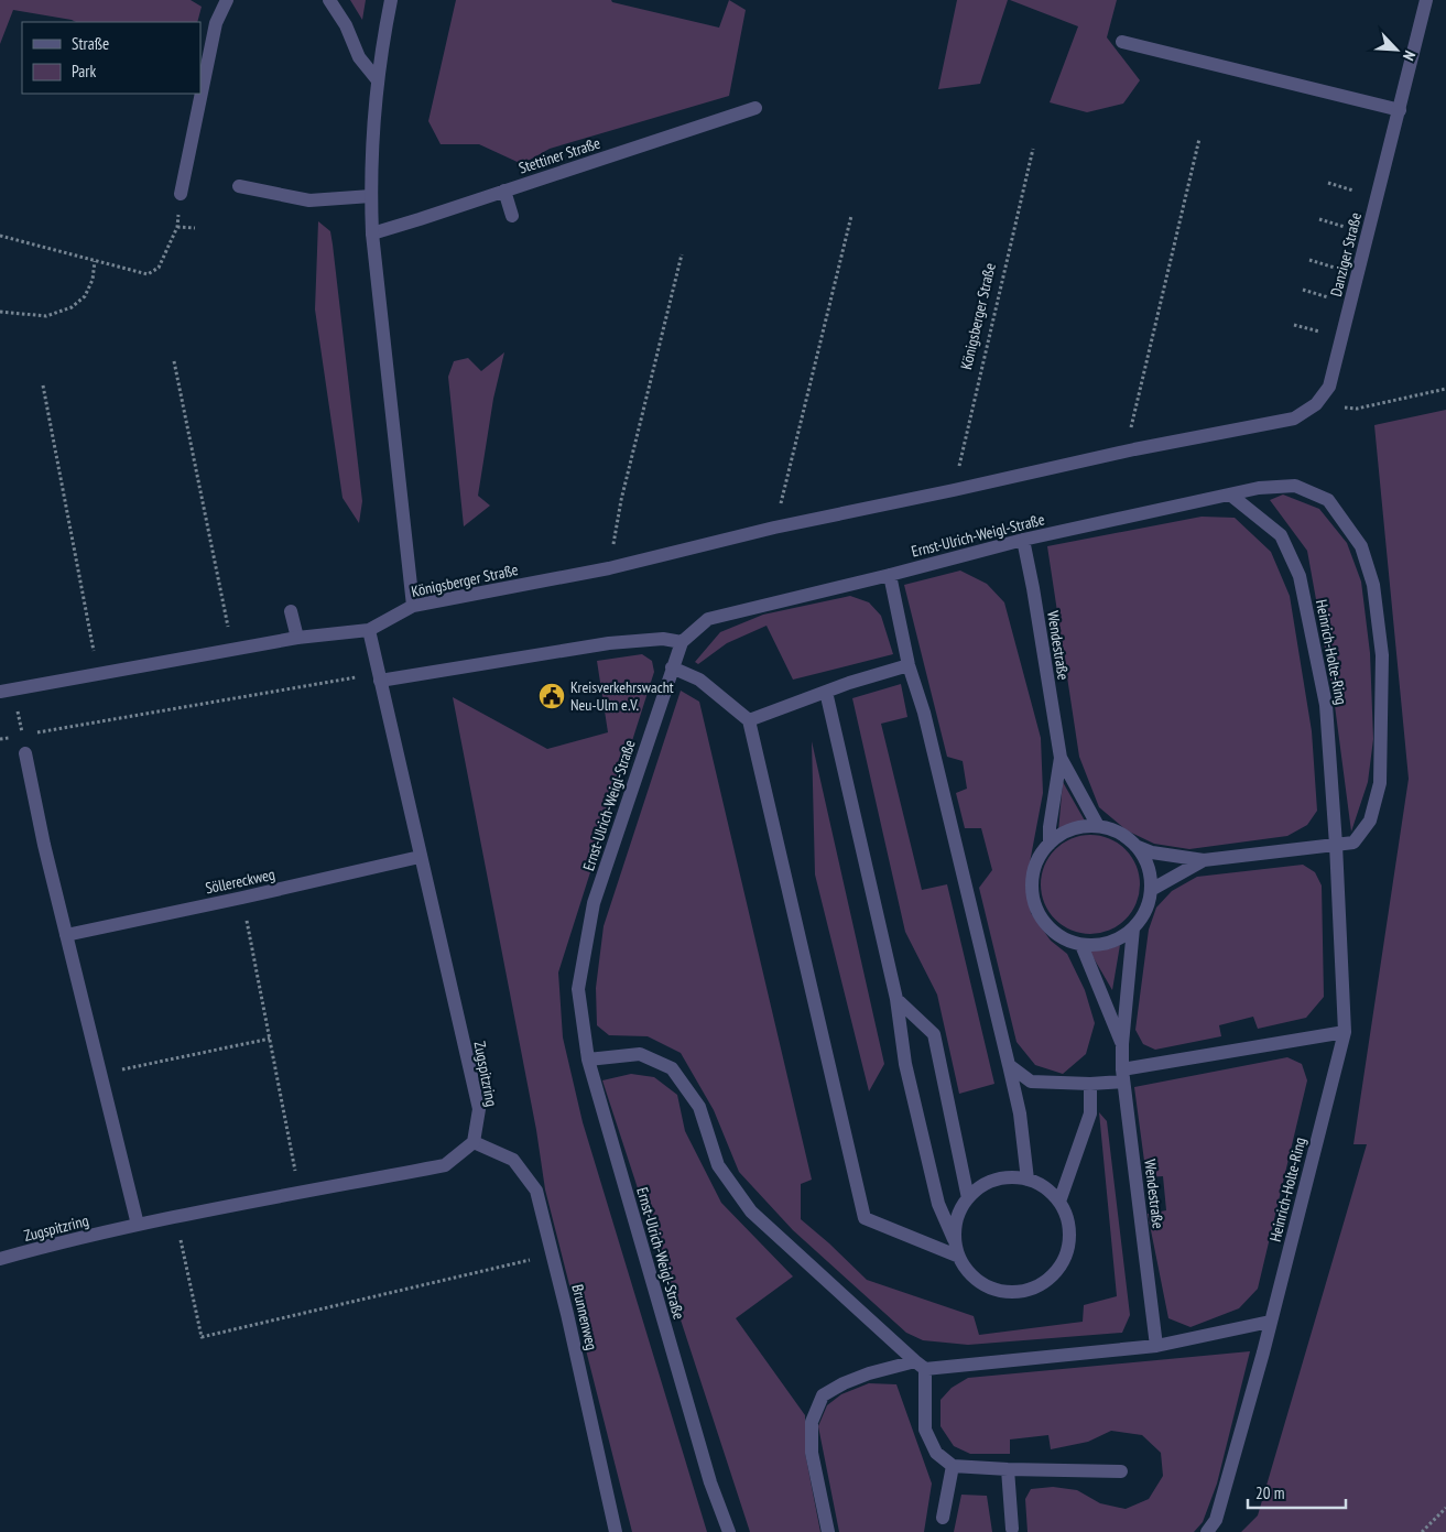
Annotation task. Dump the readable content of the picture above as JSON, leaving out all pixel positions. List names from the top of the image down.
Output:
{
  "streets": {
    "street": [
      "Stettiner Straße",
      "Danziger Straße",
      "Königsberger Straße",
      "Ernst-Ulrich-Weigl-Straße",
      "Wendestraße",
      "Heinrich-Holte-Ring",
      "Söllereckweg",
      "Zugspitzring",
      "Brunnenweg"
    ]
  },
  "crossings": [
    ["Danziger Straße", "Königsberger Straße"],
    ["Königsberger Straße", "Zugspitzring"],
    ["Ernst-Ulrich-Weigl-Straße", "Wendestraße"],
    ["Ernst-Ulrich-Weigl-Straße", "Heinrich-Holte-Ring"],
    ["Söllereckweg", "Zugspitzring"],
    ["Zugspitzring", "Brunnenweg"]
  ],
  "places": {
    "public building": ["Kreisverkehrswacht Neu-Ulm e.V."]
  },
  "legend": ["Straße", "Park"],
  "scale_bar": "20 m",
  "north": "bottom right"
}
